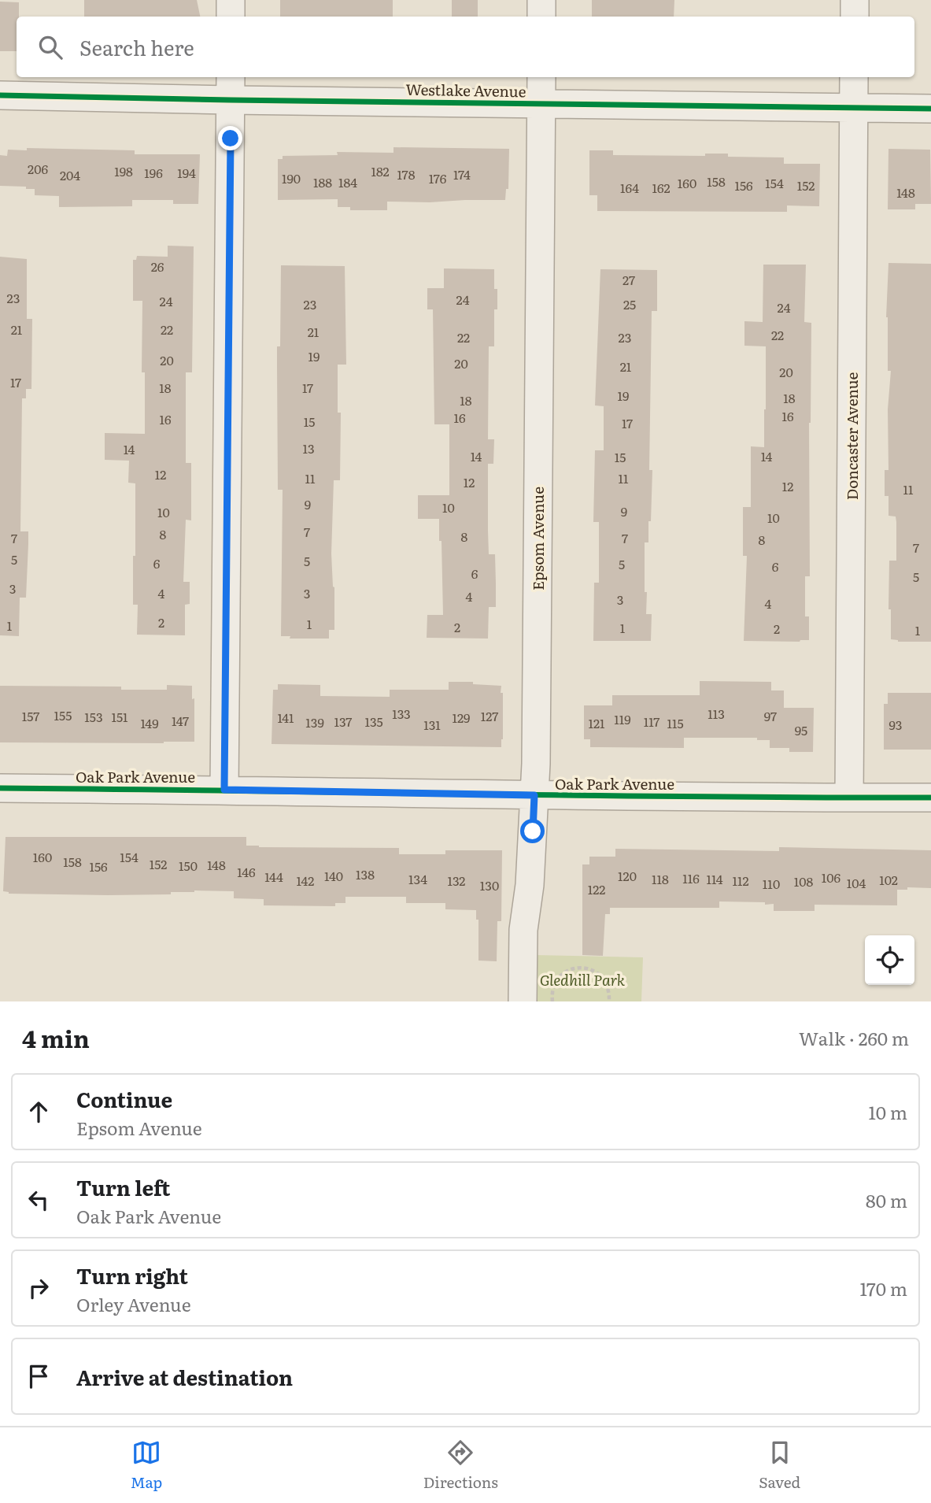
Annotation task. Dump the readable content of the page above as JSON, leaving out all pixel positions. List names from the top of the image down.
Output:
{
  "streets": {
    "street": [
      "Westlake Avenue",
      "Doncaster Avenue",
      "Epsom Avenue",
      "Oak Park Avenue"
    ]
  },
  "crossings": [
    ["Westlake Avenue", "Doncaster Avenue"],
    ["Westlake Avenue", "Epsom Avenue"],
    ["Doncaster Avenue", "Oak Park Avenue"],
    ["Epsom Avenue", "Oak Park Avenue"]
  ],
  "parks": ["Gledhill Park"],
  "house_numbers": [
    "206",
    "198",
    "182",
    "196",
    "194",
    "178",
    "174",
    "204",
    "190",
    "176",
    "158",
    "188",
    "184",
    "160",
    "154",
    "156",
    "152",
    "164",
    "162",
    "148",
    "26",
    "27",
    "23",
    "24",
    "24",
    "23",
    "25",
    "24",
    "21",
    "22",
    "21",
    "22",
    "22",
    "23",
    "19",
    "20",
    "20",
    "21",
    "20",
    "17",
    "18",
    "17",
    "19",
    "18",
    "18",
    "16",
    "16",
    "16",
    "15",
    "17",
    "13",
    "14",
    "14",
    "14",
    "15",
    "12",
    "11",
    "11",
    "12",
    "12",
    "11",
    "9",
    "10",
    "9",
    "10",
    "10",
    "7",
    "8",
    "8",
    "7",
    "7",
    "8",
    "7",
    "5",
    "5",
    "6",
    "5",
    "6",
    "6",
    "5",
    "3",
    "4",
    "3",
    "4",
    "3",
    "4",
    "2",
    "1",
    "1",
    "2",
    "1",
    "2",
    "1",
    "133",
    "113",
    "155",
    "157",
    "127",
    "97",
    "153",
    "151",
    "141",
    "129",
    "119",
    "147",
    "137",
    "135",
    "117",
    "139",
    "149",
    "121",
    "115",
    "131",
    "93",
    "95",
    "160",
    "154",
    "158",
    "152",
    "148",
    "150",
    "156",
    "146",
    "138",
    "140",
    "120",
    "144",
    "106",
    "116",
    "134",
    "118",
    "114",
    "102",
    "142",
    "132",
    "112",
    "108",
    "104",
    "110",
    "130",
    "122"
  ],
  "page": {
    "search": "Search here",
    "heading": ["4 min", "Walk · 260 m"],
    "list": [
      ["Continue", "Epsom Avenue", "10 m"],
      ["Turn left", "Oak Park Avenue", "80 m"],
      ["Turn right", "Orley Avenue", "170 m"],
      "Arrive at destination"
    ],
    "nav": ["Map", "Directions", "Saved"]
  }
}
